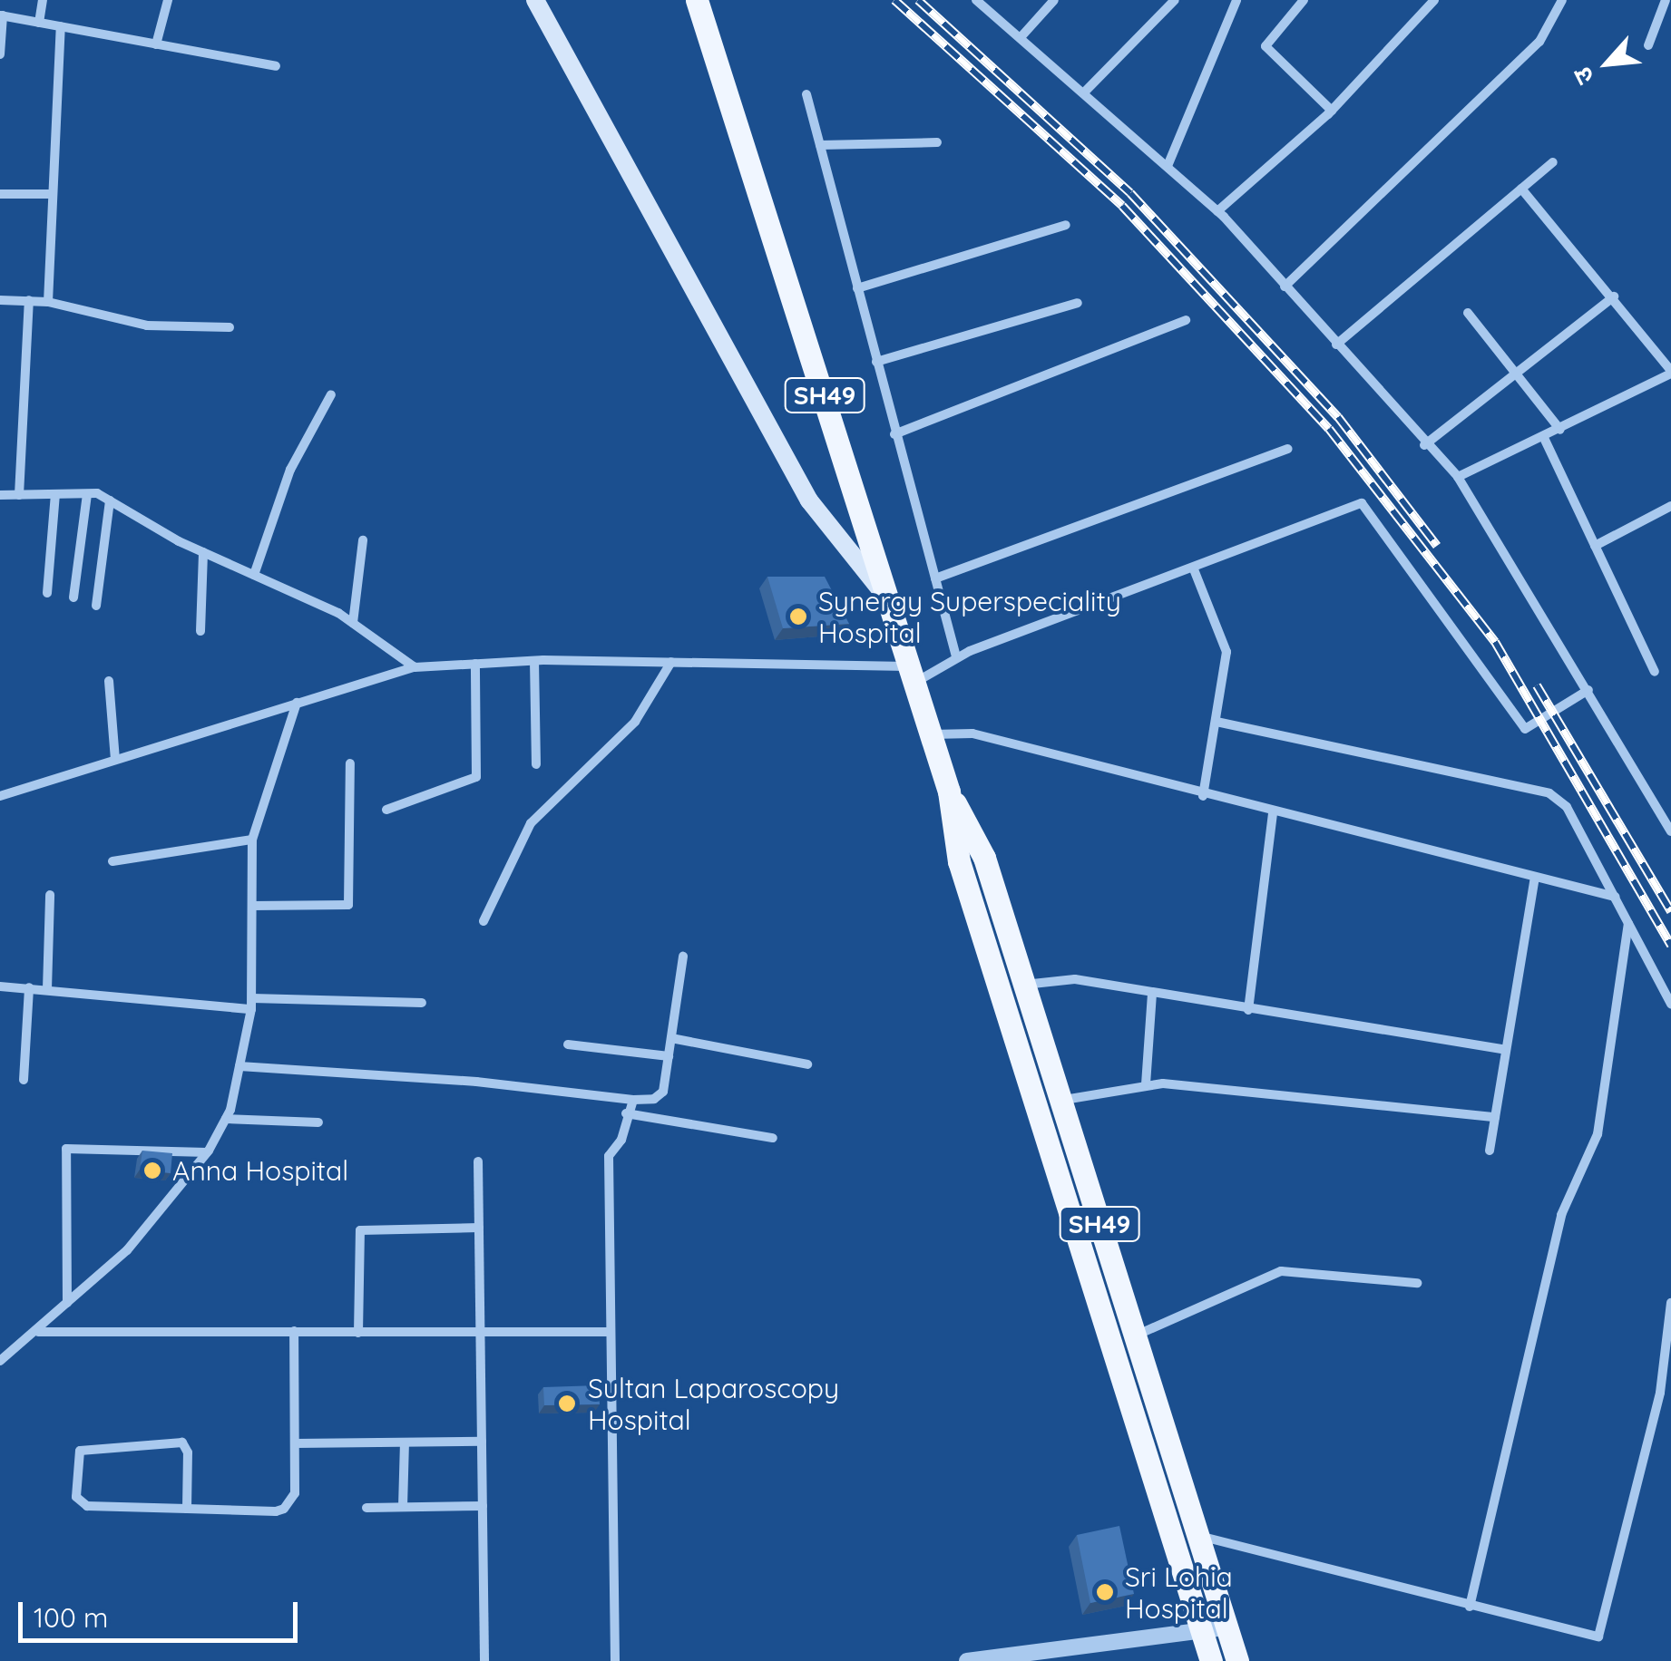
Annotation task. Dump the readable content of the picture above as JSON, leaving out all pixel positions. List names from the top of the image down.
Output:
{
  "streets": {
    "main road": ["SH49"]
  },
  "places": [
    "Synergy Superspeciality Hospital",
    "Anna Hospital",
    "Sultan Laparoscopy Hospital",
    "Sri Lohia Hospital"
  ],
  "scale_bar": "100 m",
  "north": "bottom left"
}
